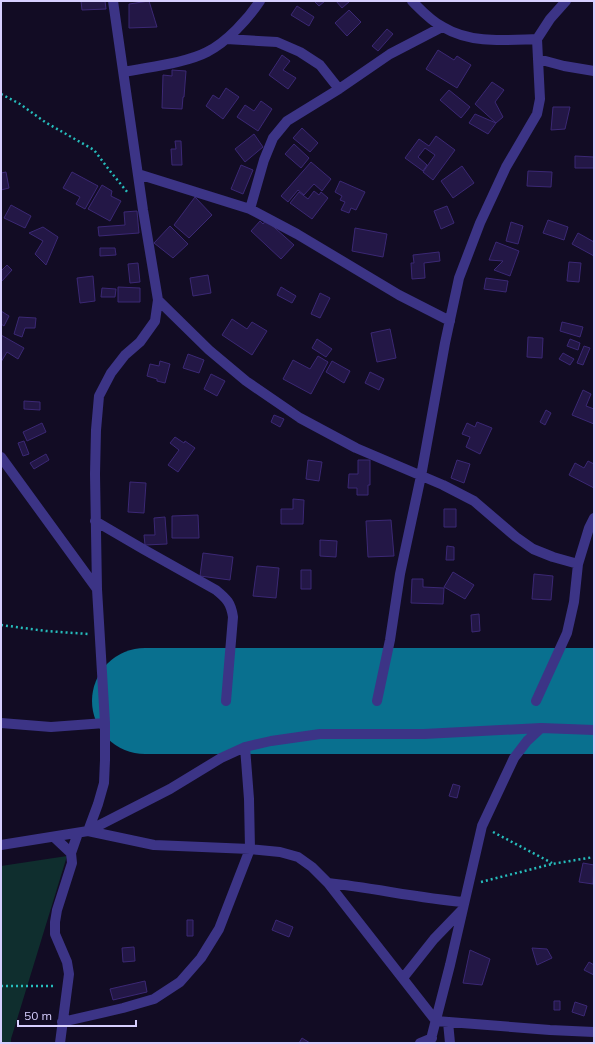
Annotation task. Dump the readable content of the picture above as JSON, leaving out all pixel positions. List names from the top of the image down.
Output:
{
  "scale_bar": "50 m"
}
